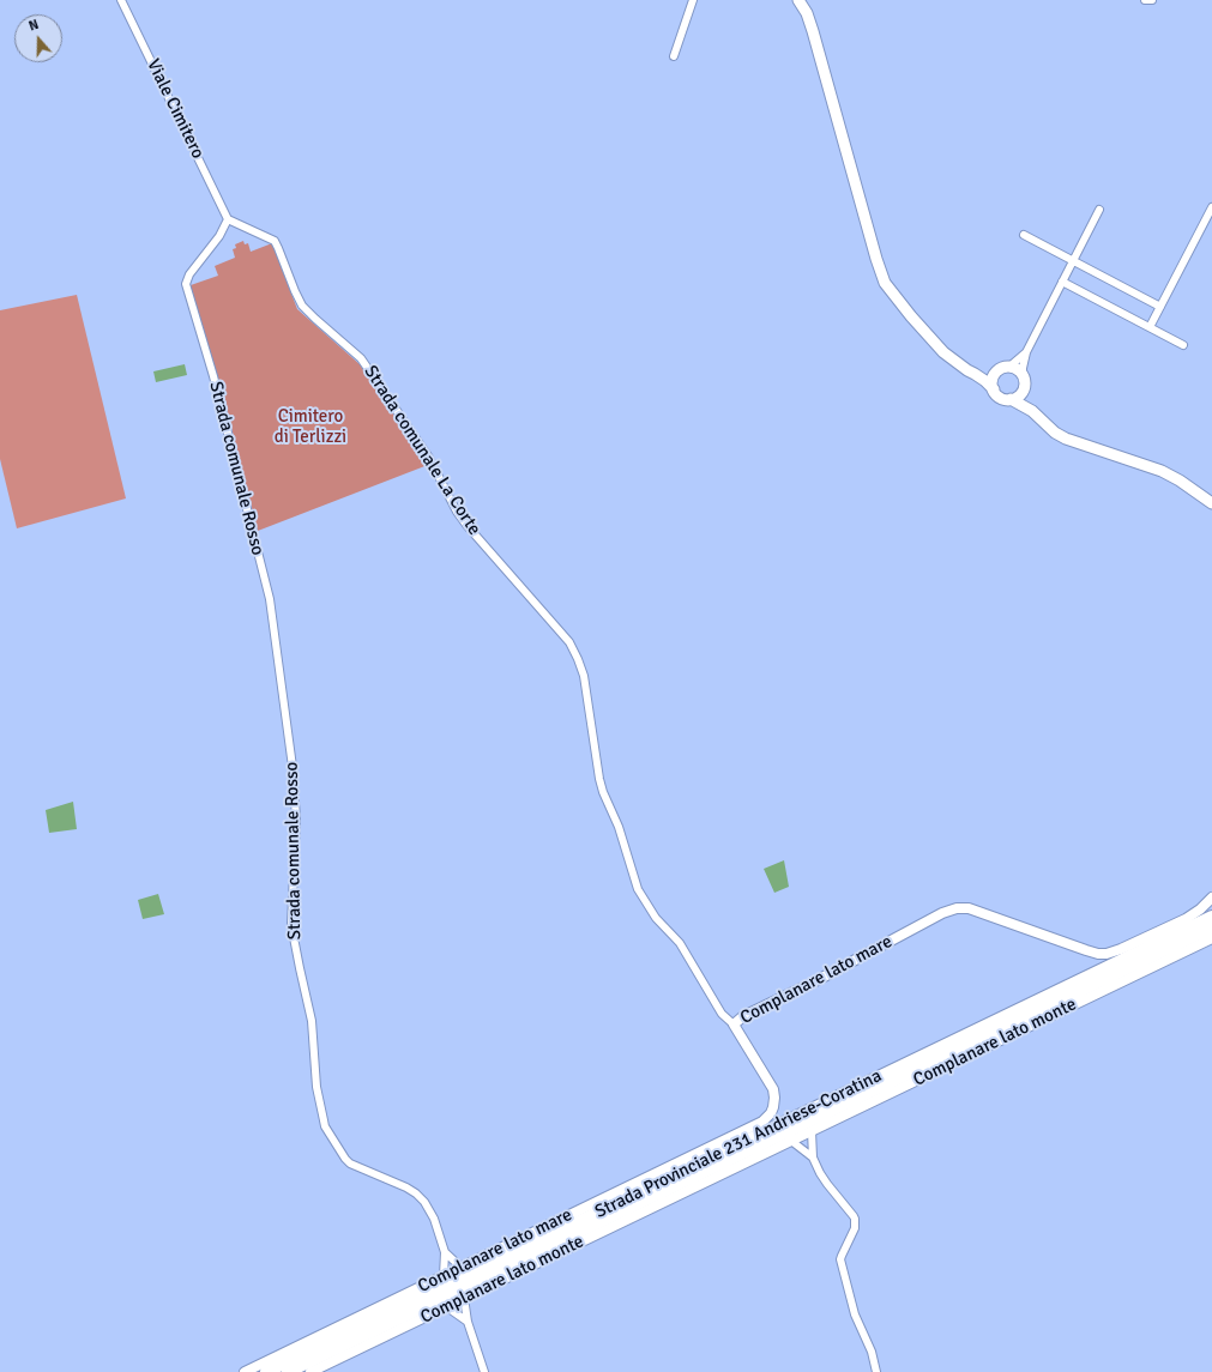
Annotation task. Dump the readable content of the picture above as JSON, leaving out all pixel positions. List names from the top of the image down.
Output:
{
  "streets": {
    "highway": ["Strada Provinciale 231 Andriese-Coratina"],
    "street": [
      "Viale Cimitero",
      "Strada comunale La Corte",
      "Strada comunale Rosso",
      "Complanare lato mare",
      "Complanare lato monte"
    ]
  },
  "crossings": [
    ["Viale Cimitero", "Strada comunale La Corte"],
    ["Viale Cimitero", "Strada comunale Rosso"],
    ["Strada comunale La Corte", "Strada comunale Rosso"],
    ["Strada comunale La Corte", "Complanare lato mare"],
    ["Strada comunale Rosso", "Complanare lato mare"]
  ],
  "parks": ["Cimitero di Terlizzi"],
  "north": "top"
}
